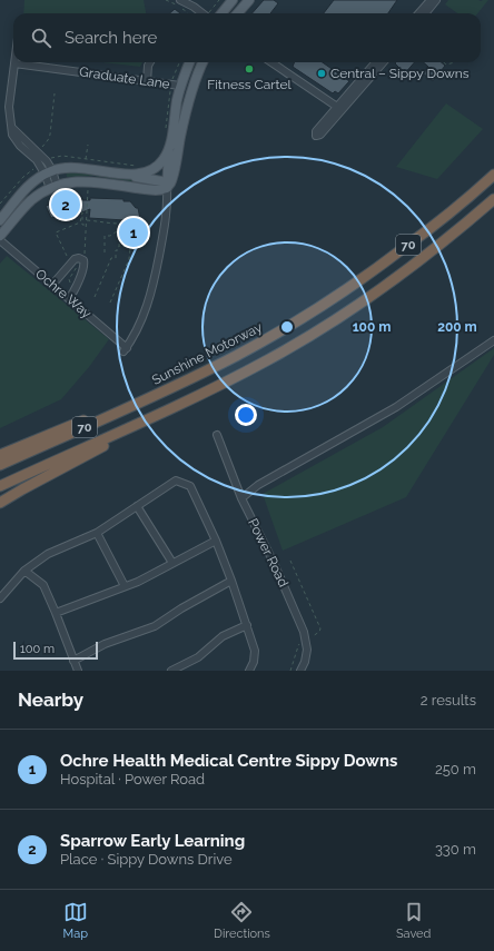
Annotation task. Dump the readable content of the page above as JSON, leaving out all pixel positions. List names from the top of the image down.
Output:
{
  "streets": {
    "highway": ["70", "Sunshine Motorway"],
    "street": ["Graduate Lane", "Ochre Way", "Power Road"]
  },
  "places": ["Fitness Cartel", "Central – Sippy Downs"],
  "scale_bar": "100 m",
  "page": {
    "search": "Search here",
    "pins": ["2", "1"],
    "scale": "100 m",
    "heading": ["Nearby", "2 results"],
    "list": [
      {
        "mark": "1",
        "name": "Ochre Health Medical Centre Sippy Downs",
        "note": "Hospital · Power Road",
        "value": "250 m"
      },
      {
        "mark": "2",
        "name": "Sparrow Early Learning",
        "note": "Place · Sippy Downs Drive",
        "value": "330 m"
      }
    ],
    "nav": ["Map", "Directions", "Saved"]
  },
  "rings": ["100 m", "200 m"]
}
